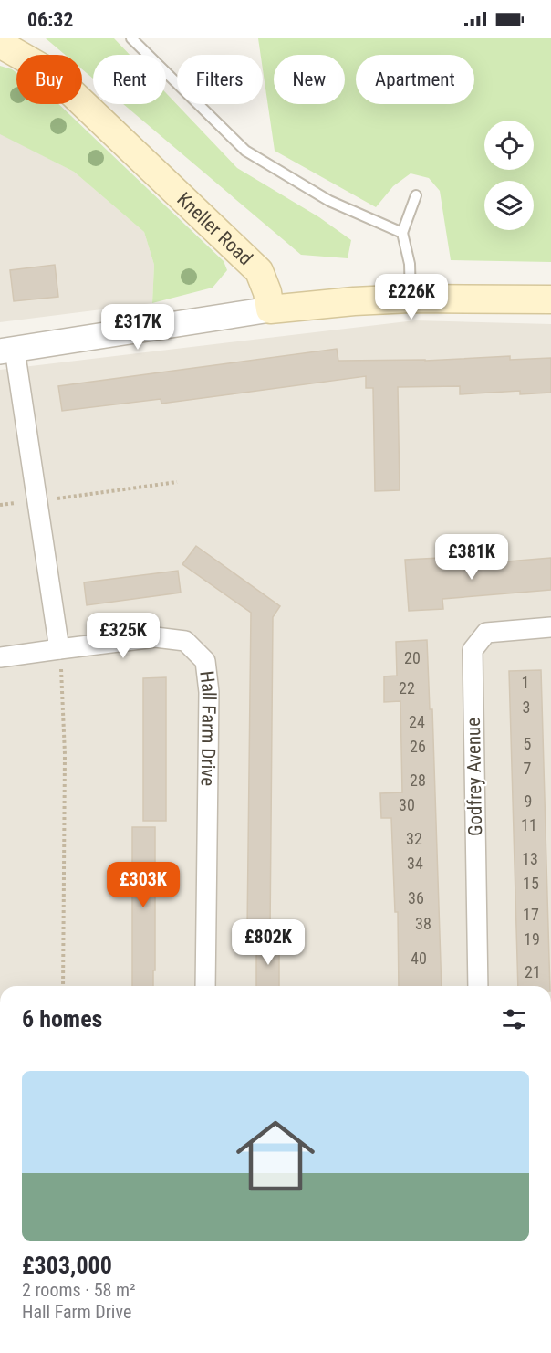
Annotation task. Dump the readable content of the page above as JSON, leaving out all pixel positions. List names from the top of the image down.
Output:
{
  "streets": {
    "main road": ["Kneller Road"],
    "street": ["Hall Farm Drive", "Godfrey Avenue"]
  },
  "house_numbers": [
    "20",
    "1",
    "22",
    "3",
    "24",
    "5",
    "26",
    "7",
    "28",
    "9",
    "30",
    "11",
    "32",
    "13",
    "34",
    "15",
    "36",
    "17",
    "38",
    "19",
    "40",
    "21"
  ],
  "page": {
    "status": "06:32",
    "chip": [
      "Buy",
      "Rent",
      "Filters",
      "New",
      "Apartment"
    ],
    "price": [
      "£226K",
      "£317K",
      "£381K",
      "£325K",
      "£303K",
      "£802K"
    ],
    "heading": "6 homes",
    "list": [
      {
        "name": "£303,000",
        "note": "2 rooms · 58 m² · Hall Farm Drive"
      }
    ]
  }
}
